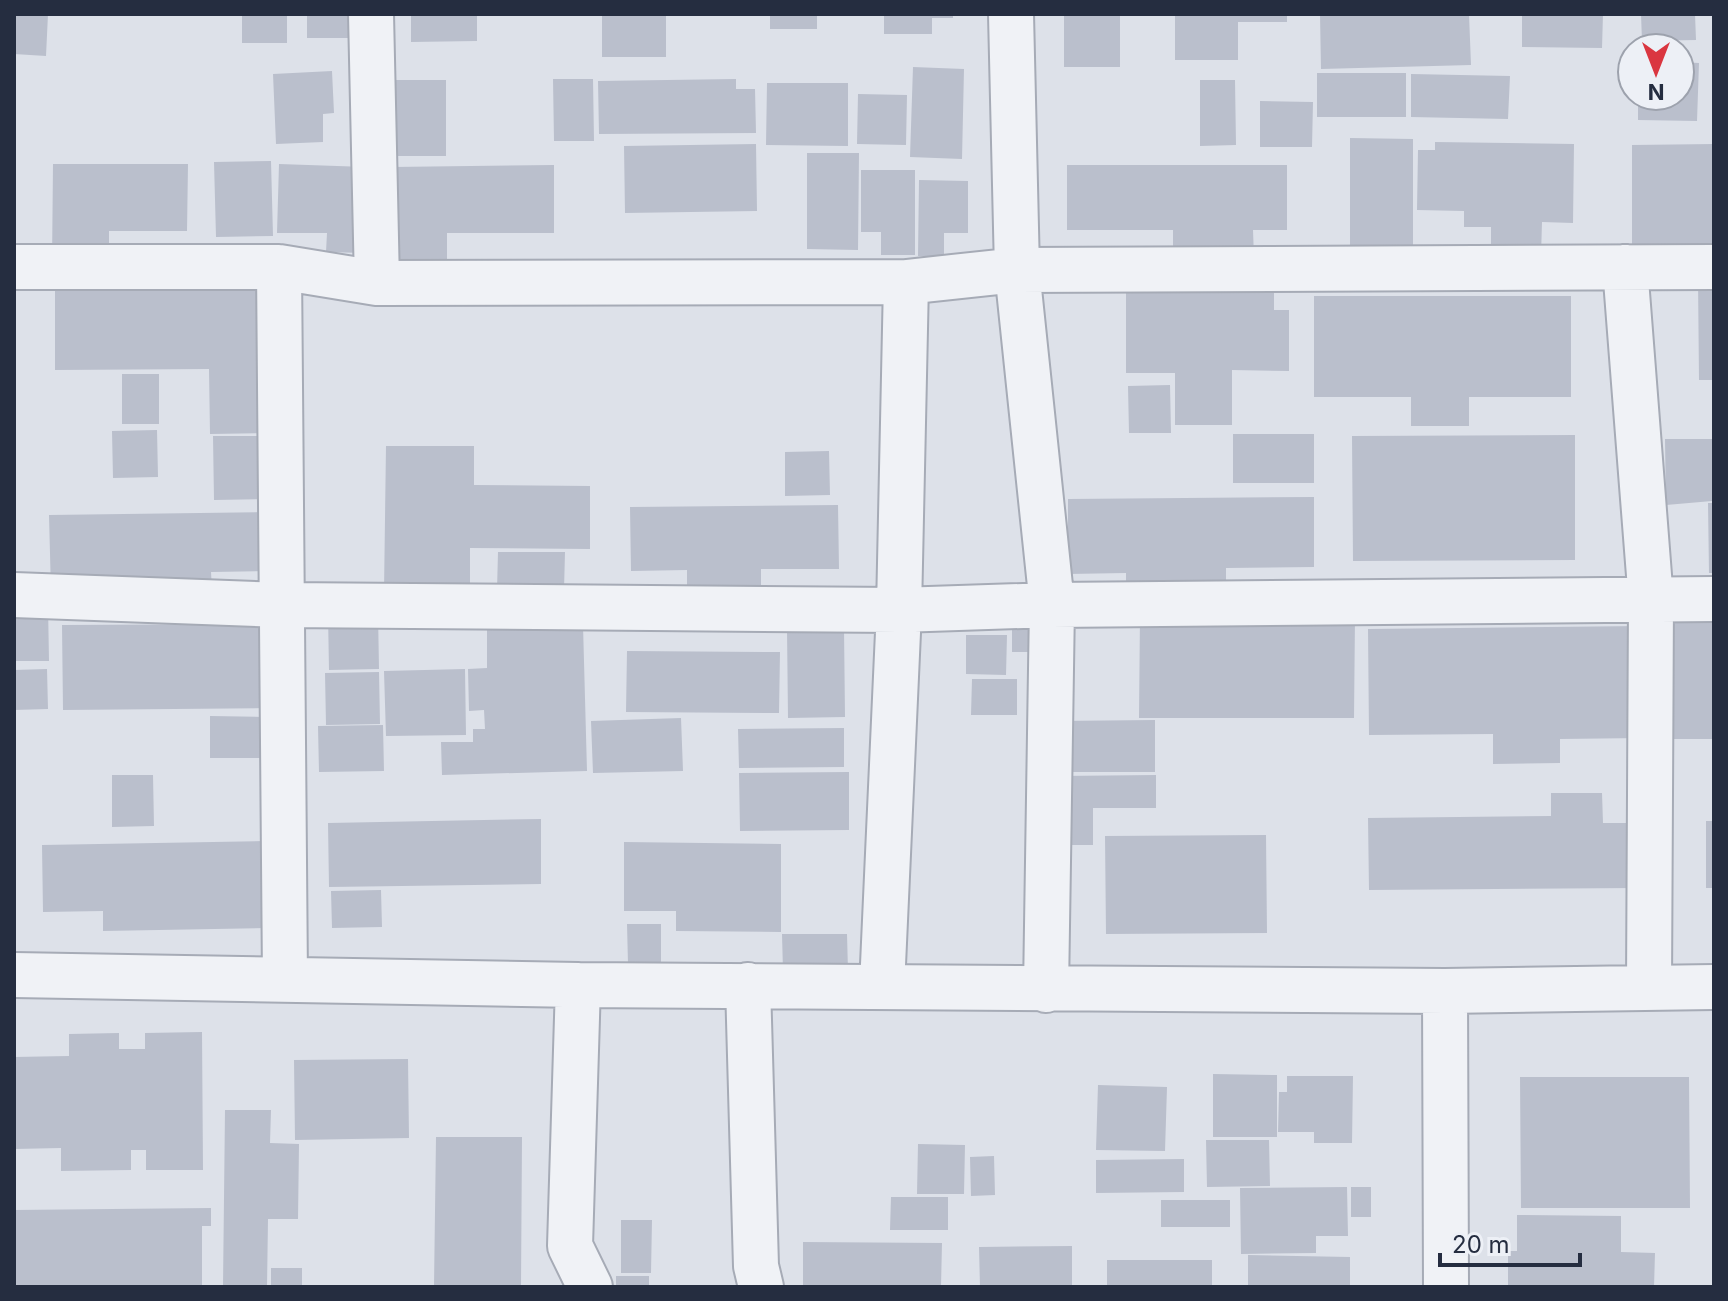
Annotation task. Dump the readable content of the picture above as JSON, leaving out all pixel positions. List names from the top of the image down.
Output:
{
  "scale_bar": "20 m",
  "north": "bottom"
}
